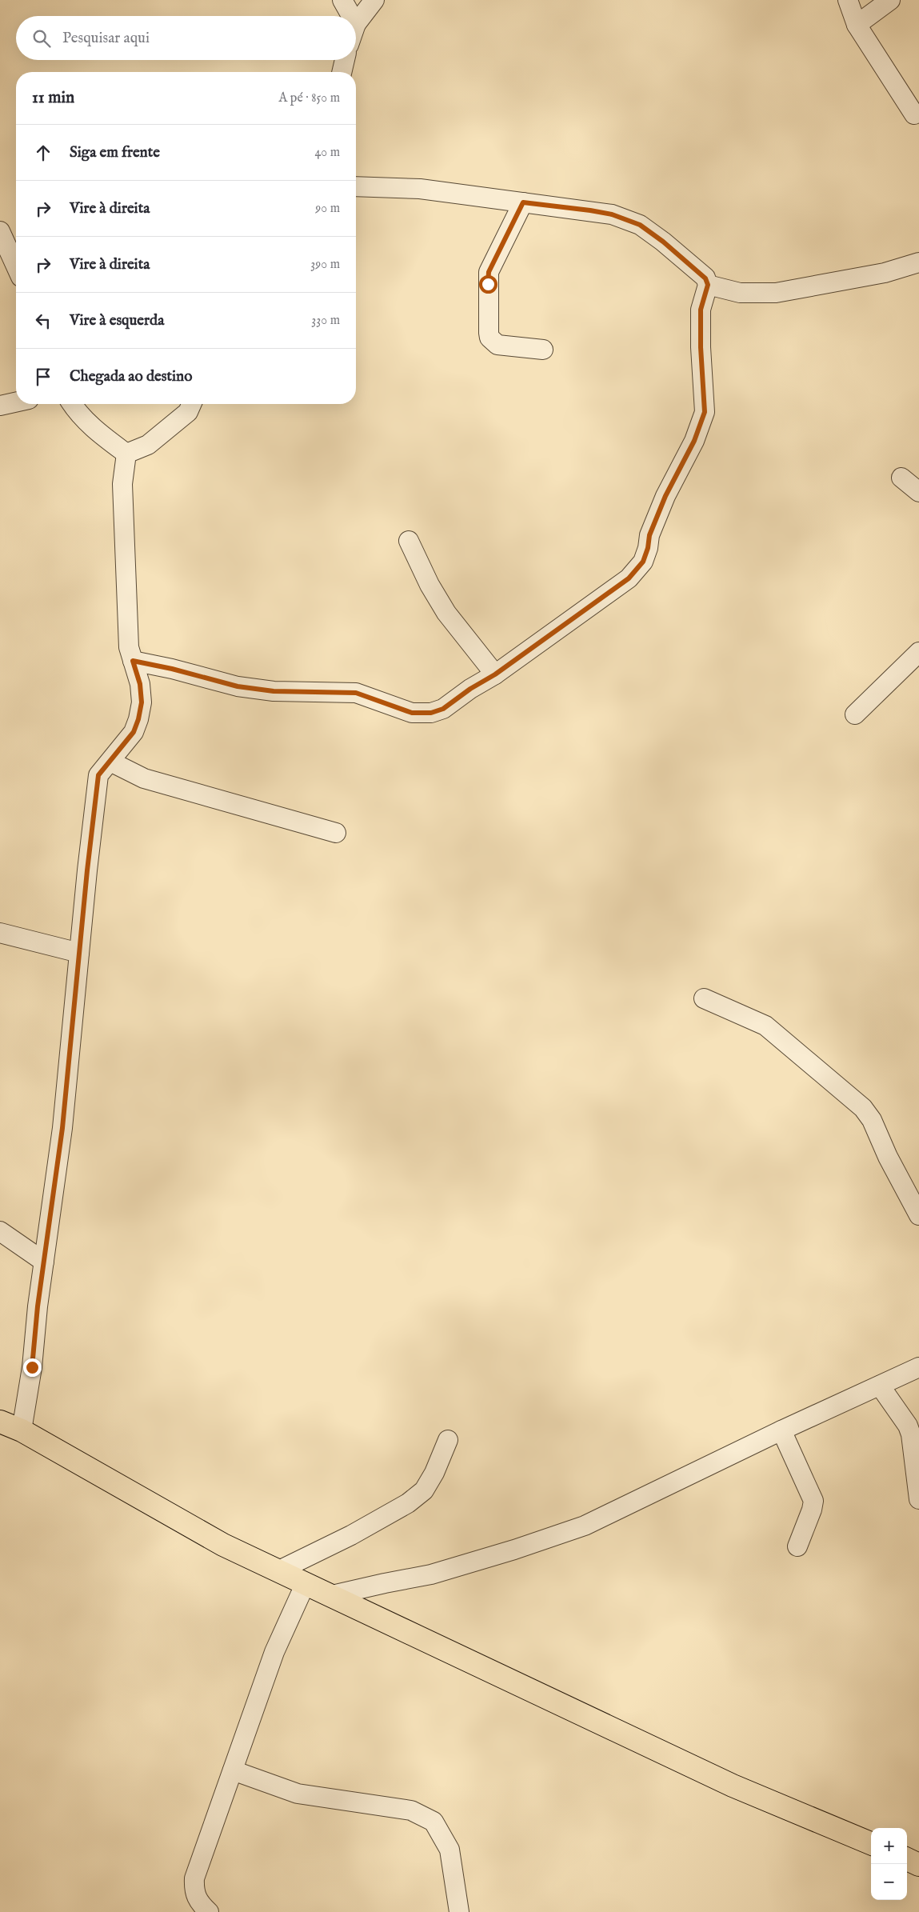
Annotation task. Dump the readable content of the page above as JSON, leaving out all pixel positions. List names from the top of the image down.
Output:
{
  "page": {
    "search": "Pesquisar aqui",
    "heading": ["11 min", "A pé · 850 m"],
    "list": [
      ["Siga em frente", "40 m"],
      ["Vire à direita", "90 m"],
      ["Vire à direita", "390 m"],
      ["Vire à esquerda", "330 m"],
      "Chegada ao destino"
    ],
    "map_buttons": ["+", "−"]
  }
}
